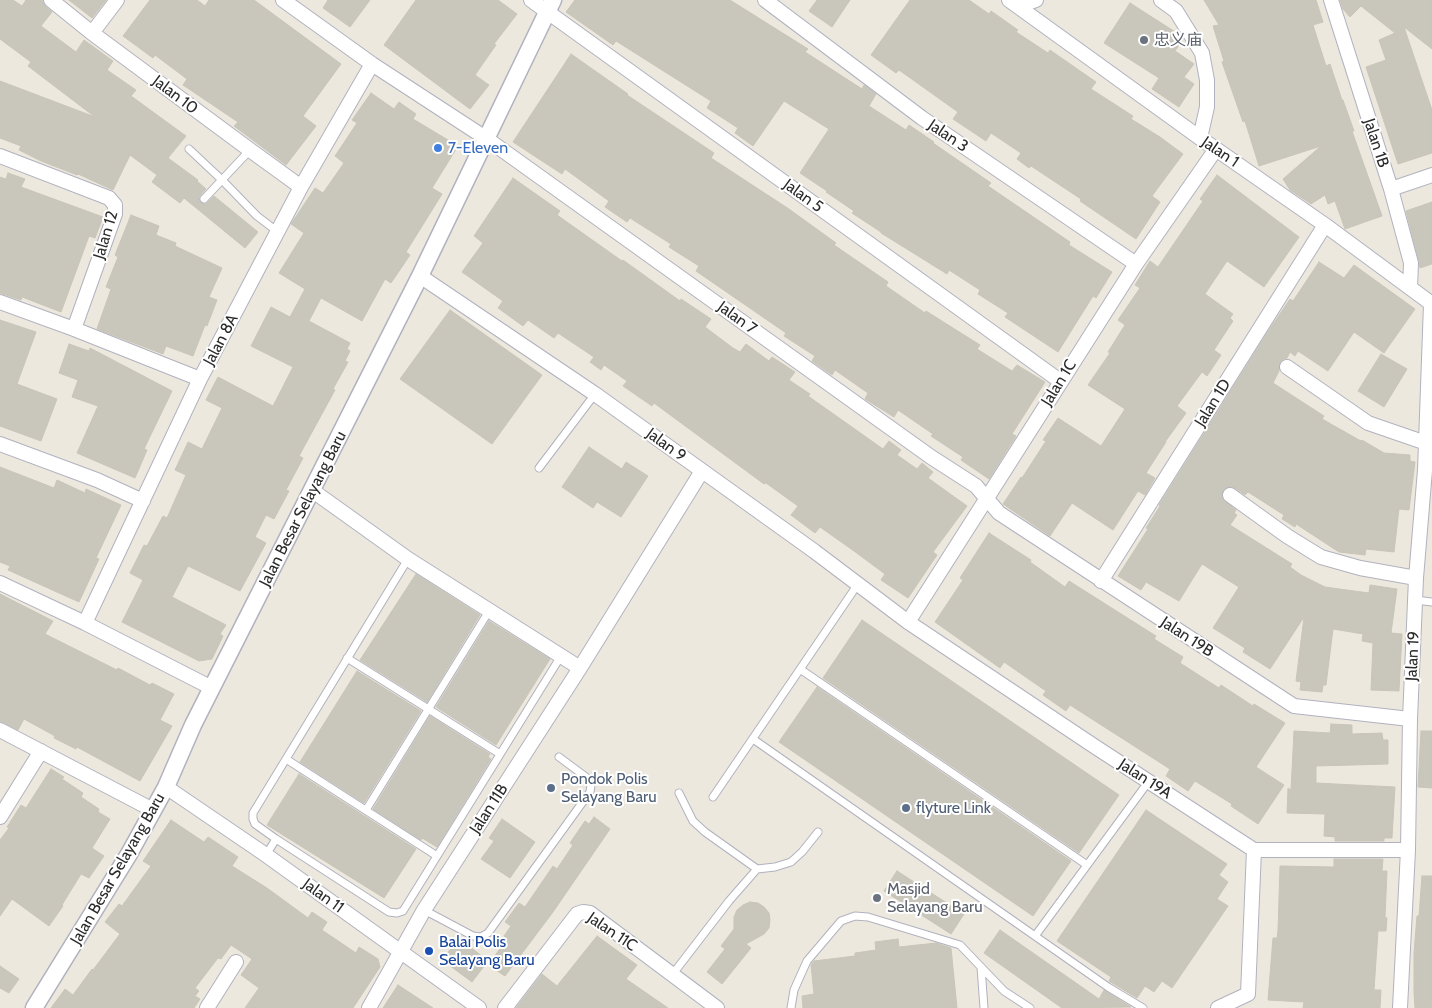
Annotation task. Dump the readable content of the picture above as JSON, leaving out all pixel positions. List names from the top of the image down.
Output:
{
  "streets": {
    "street": [
      "Jalan 10",
      "Jalan 3",
      "Jalan 1B",
      "Jalan 1",
      "Jalan 5",
      "Jalan 12",
      "Jalan 7",
      "Jalan 8A",
      "Jalan 1C",
      "Jalan 1D",
      "Jalan 9",
      "Jalan Besar Selayang Baru",
      "Jalan 19B",
      "Jalan 19",
      "Jalan 19A",
      "Jalan 11B",
      "Jalan 11",
      "Jalan 11C"
    ]
  },
  "crossings": [
    ["Jalan 10", "Jalan 8A"],
    ["Jalan 3", "Jalan 1C"],
    ["Jalan 1B", "Jalan 1"],
    ["Jalan 1", "Jalan 1C"],
    ["Jalan 1", "Jalan 1D"],
    ["Jalan 1", "Jalan 19"],
    ["Jalan 5", "Jalan 1C"],
    ["Jalan 5", "Jalan Besar Selayang Baru"],
    ["Jalan 7", "Jalan 8A"],
    ["Jalan 7", "Jalan 1C"],
    ["Jalan 7", "Jalan Besar Selayang Baru"],
    ["Jalan 7", "Jalan 19B"],
    ["Jalan 1C", "Jalan 9"],
    ["Jalan 1C", "Jalan 19B"],
    ["Jalan 1C", "Jalan 19A"],
    ["Jalan 1D", "Jalan 19B"],
    ["Jalan 9", "Jalan Besar Selayang Baru"],
    ["Jalan 9", "Jalan 19A"],
    ["Jalan 9", "Jalan 11B"],
    ["Jalan Besar Selayang Baru", "Jalan 11"],
    ["Jalan 19B", "Jalan 19"],
    ["Jalan 11B", "Jalan 11"]
  ],
  "places": [
    "忠义庙",
    "7-Eleven",
    "Pondok Polis Selayang Baru",
    "flyture Link",
    "Masjid Selayang Baru",
    "Balai Polis Selayang Baru"
  ]
}
